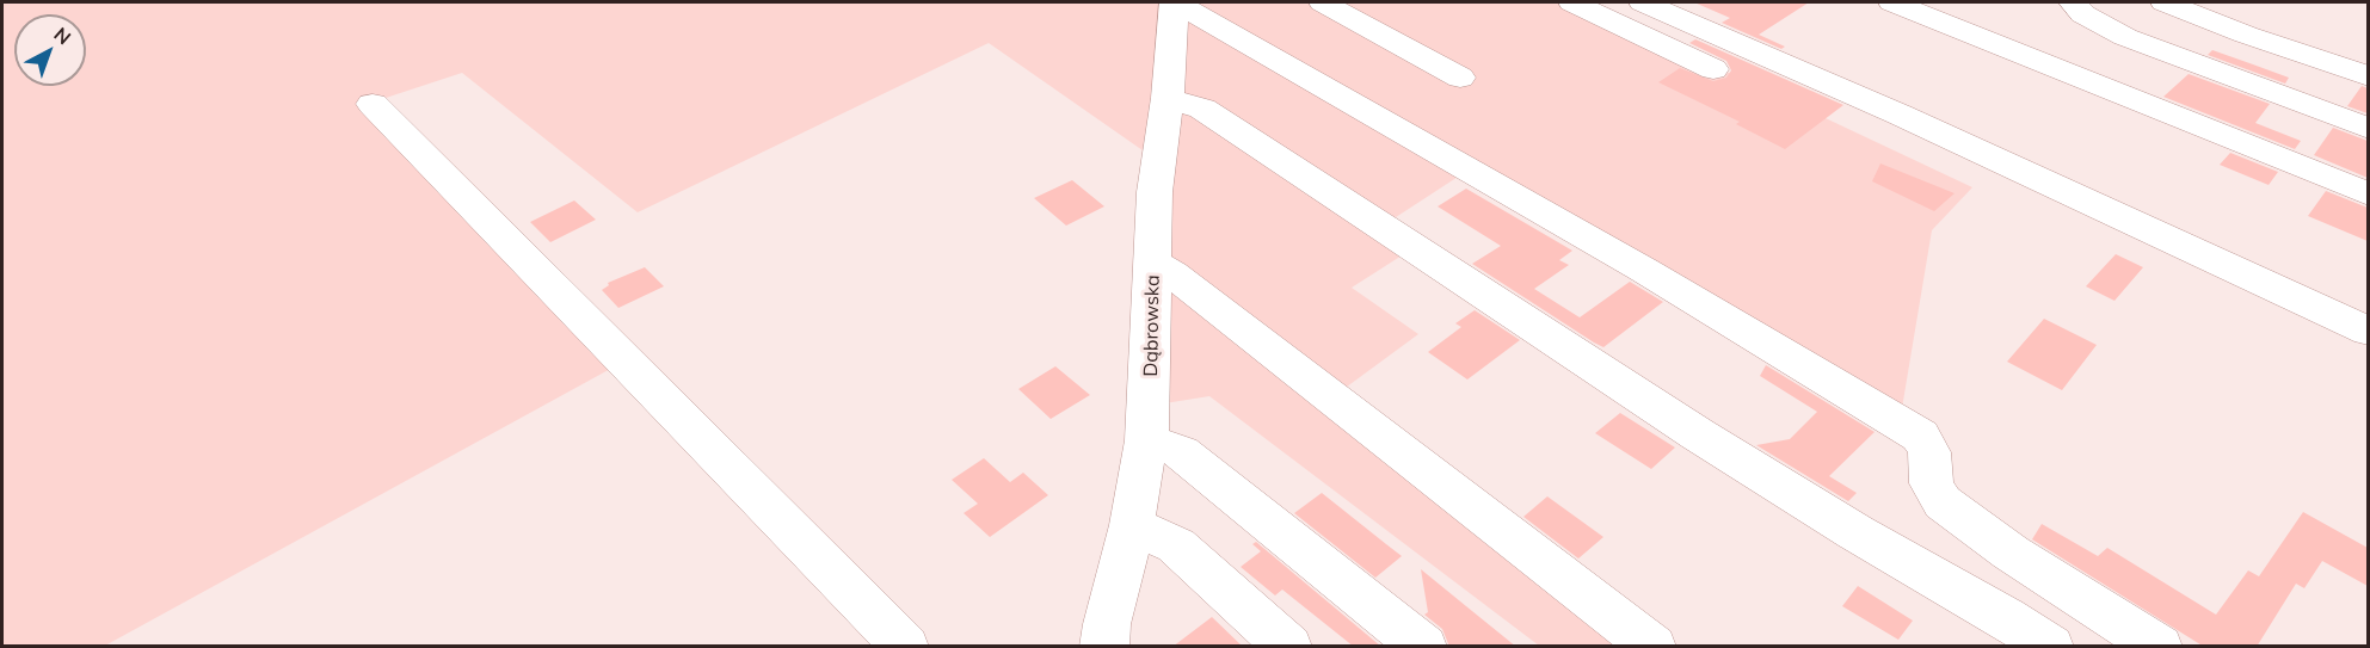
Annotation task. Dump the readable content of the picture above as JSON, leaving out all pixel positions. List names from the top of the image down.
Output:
{
  "streets": {
    "lane": ["Dąbrowska"]
  },
  "north": "top right"
}
